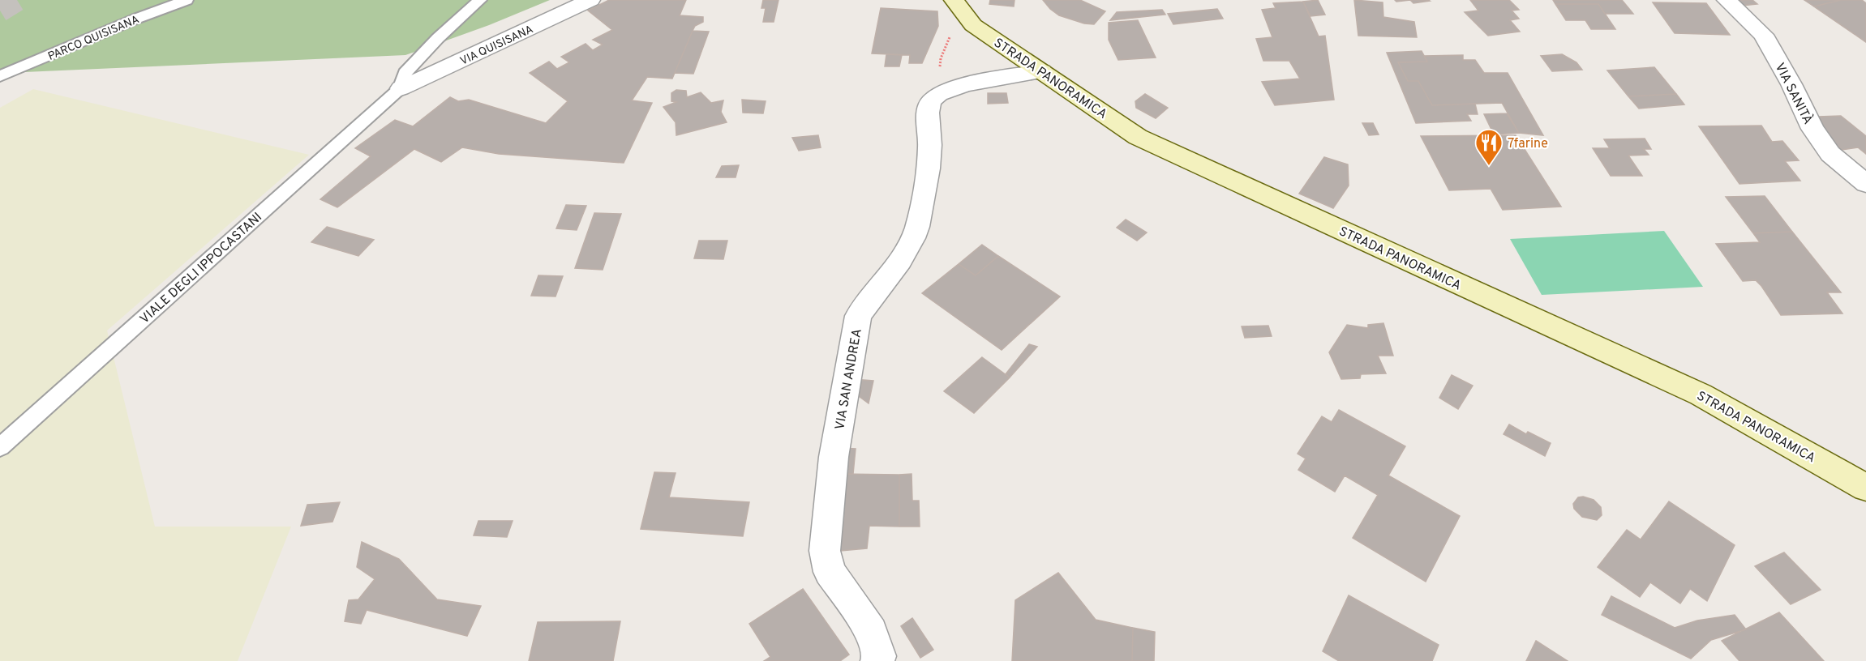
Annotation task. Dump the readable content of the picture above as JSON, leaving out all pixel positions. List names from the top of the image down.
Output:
{
  "streets": {
    "main road": ["STRADA PANORAMICA"],
    "street": ["VIA QUISISANA", "VIA SANITÀ", "VIA SAN ANDREA"],
    "lane": ["PARCO QUISISANA", "VIALE DEGLI IPPOCASTANI"]
  },
  "crossings": [
    ["VIA QUISISANA", "VIALE DEGLI IPPOCASTANI"]
  ],
  "places": {
    "restaurant": ["7farine"]
  }
}
